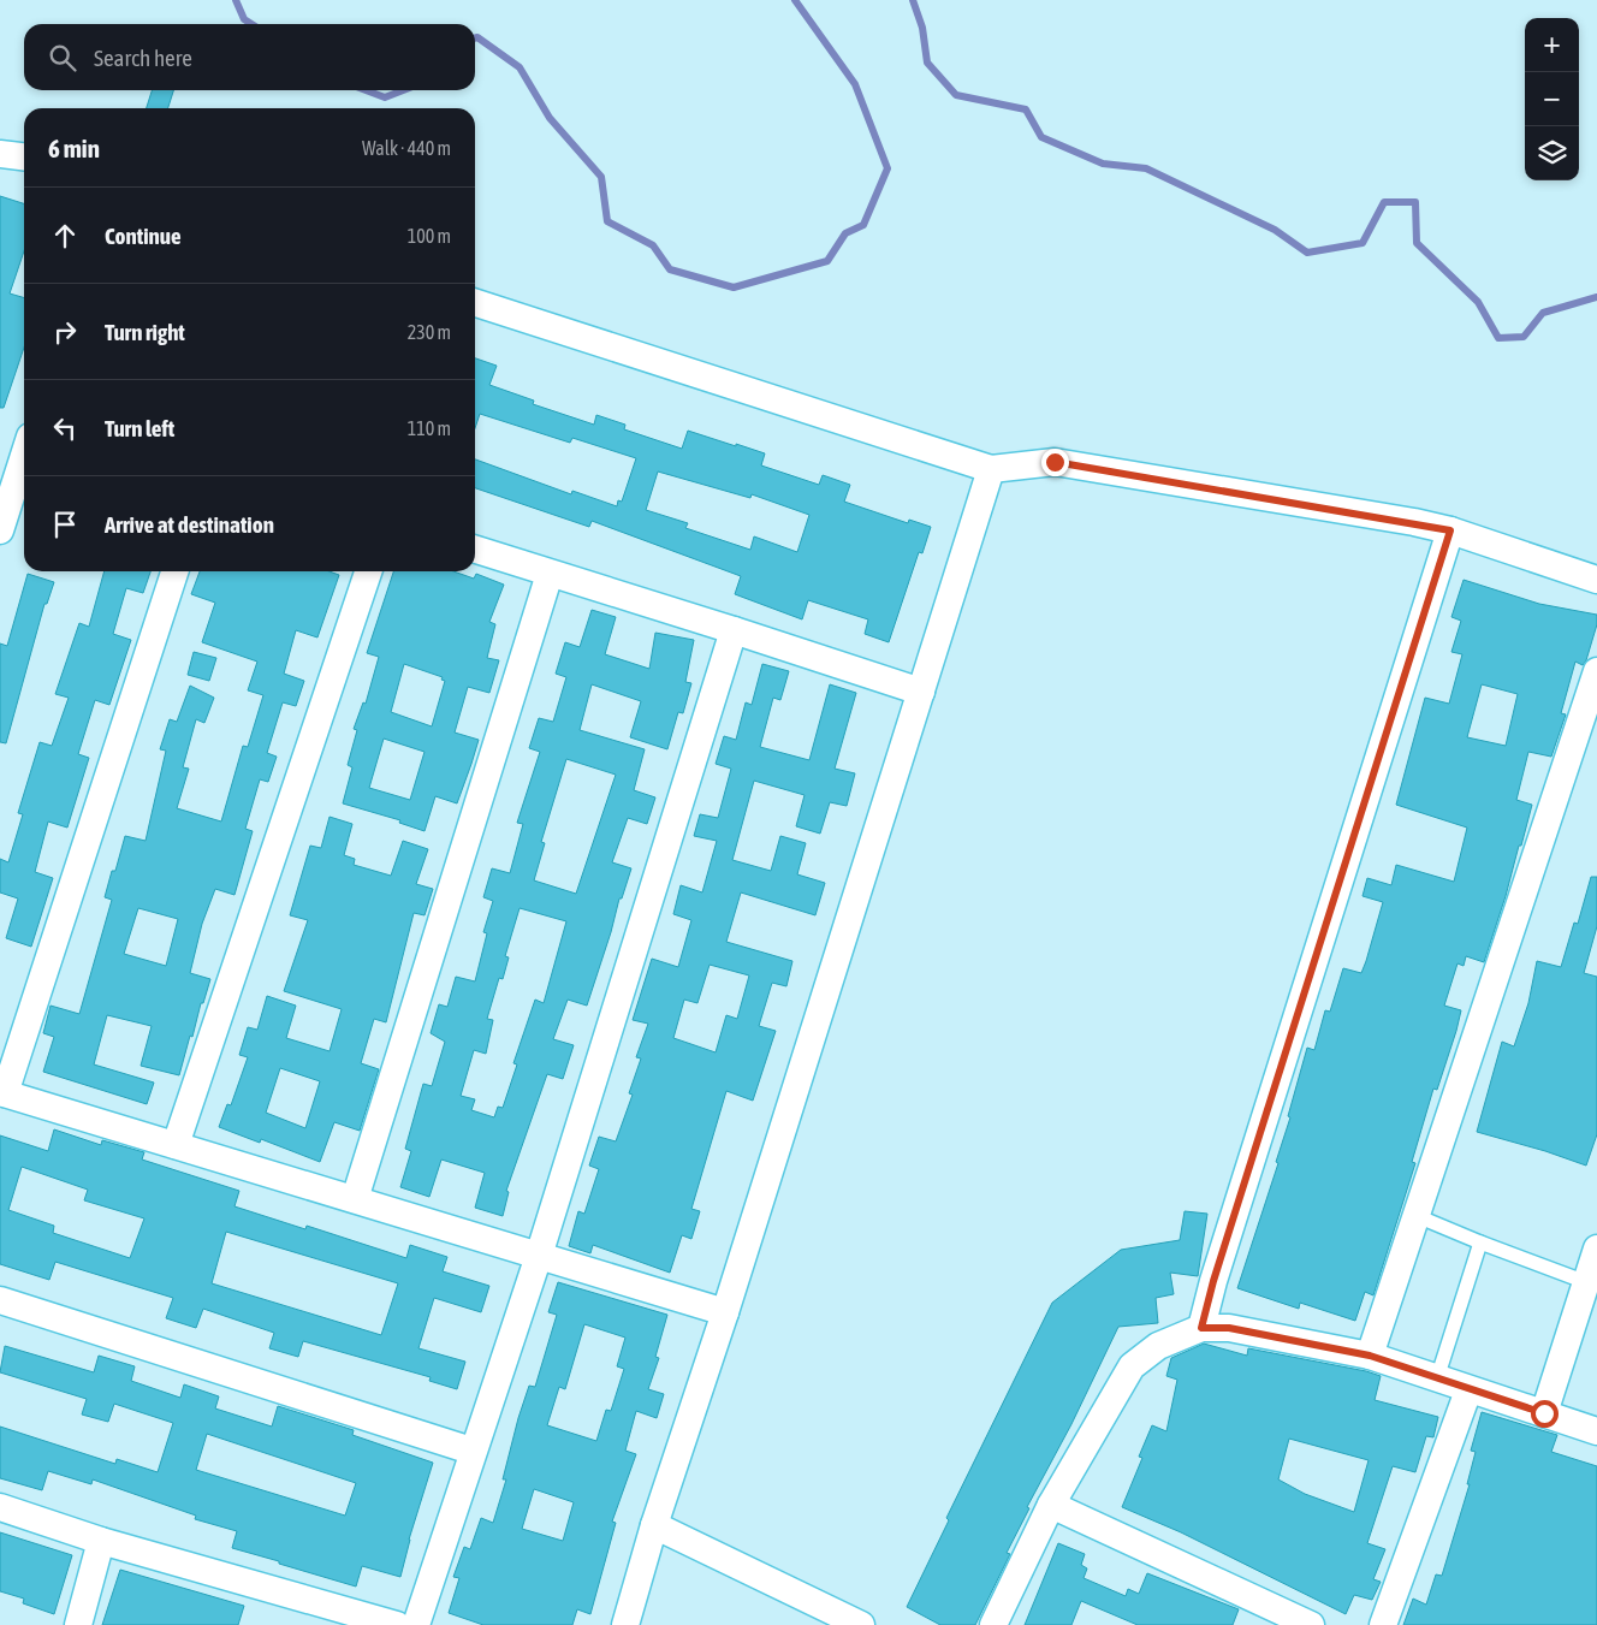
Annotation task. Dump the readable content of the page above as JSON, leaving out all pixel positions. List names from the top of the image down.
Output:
{
  "page": {
    "map_buttons": ["+", "−"],
    "search": "Search here",
    "heading": ["6 min", "Walk · 440 m"],
    "list": [
      ["Continue", "100 m"],
      ["Turn right", "230 m"],
      ["Turn left", "110 m"],
      "Arrive at destination"
    ]
  }
}
